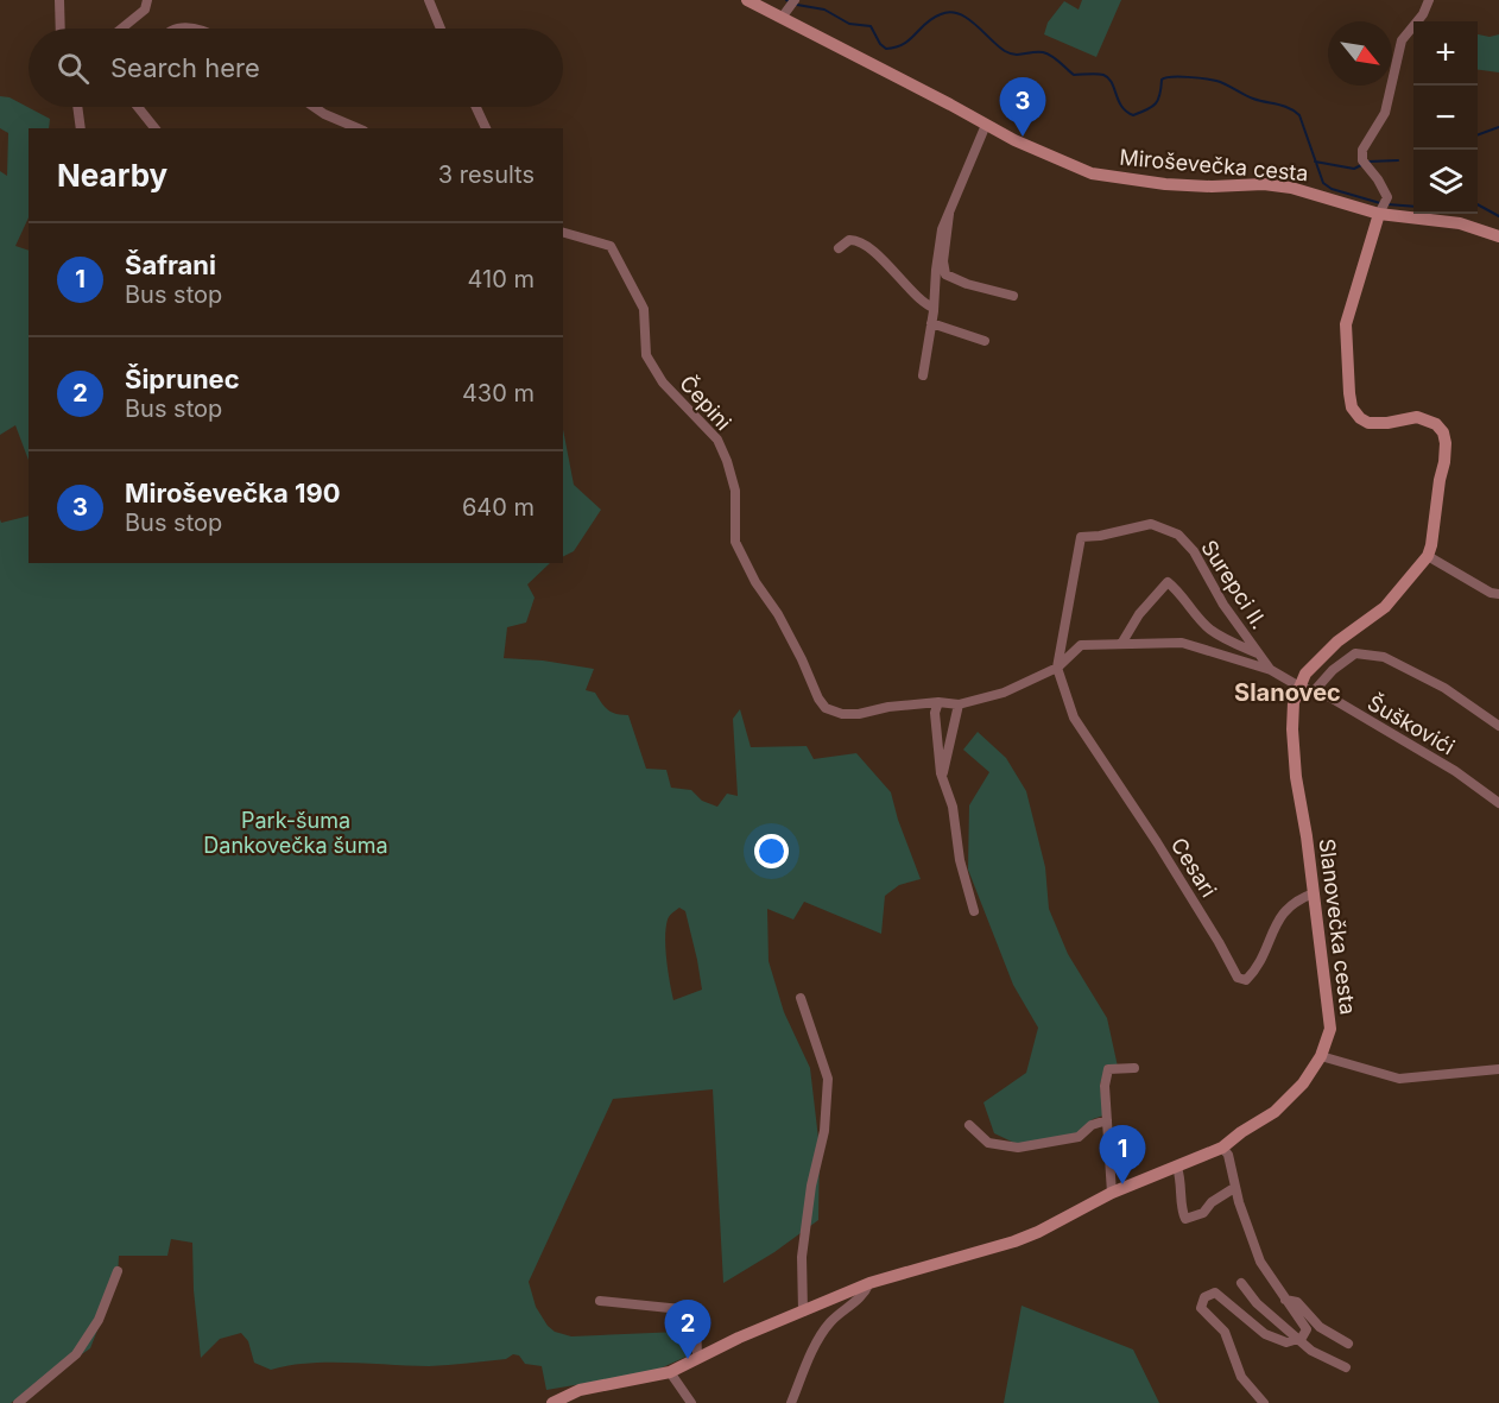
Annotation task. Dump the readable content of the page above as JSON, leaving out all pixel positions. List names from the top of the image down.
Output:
{
  "streets": {
    "street": [
      "Miroševečka cesta",
      "Čepini",
      "Surepci II.",
      "Šuškovići",
      "Cesari",
      "Slanovečka cesta"
    ]
  },
  "crossings": [
    ["Miroševečka cesta", "Slanovečka cesta"],
    ["Surepci II.", "Cesari"],
    ["Šuškovići", "Slanovečka cesta"],
    ["Cesari", "Slanovečka cesta"]
  ],
  "districts": ["Slanovec"],
  "parks": ["Park-šuma Dankovečka šuma"],
  "north": "bottom right",
  "page": {
    "map_buttons": ["+", "−"],
    "search": "Search here",
    "pins": ["3", "1", "2"],
    "heading": ["Nearby", "3 results"],
    "list": [
      {
        "mark": "1",
        "name": "Šafrani",
        "note": "Bus stop",
        "value": "410 m"
      },
      {
        "mark": "2",
        "name": "Šiprunec",
        "note": "Bus stop",
        "value": "430 m"
      },
      {
        "mark": "3",
        "name": "Miroševečka 190",
        "note": "Bus stop",
        "value": "640 m"
      }
    ]
  }
}
